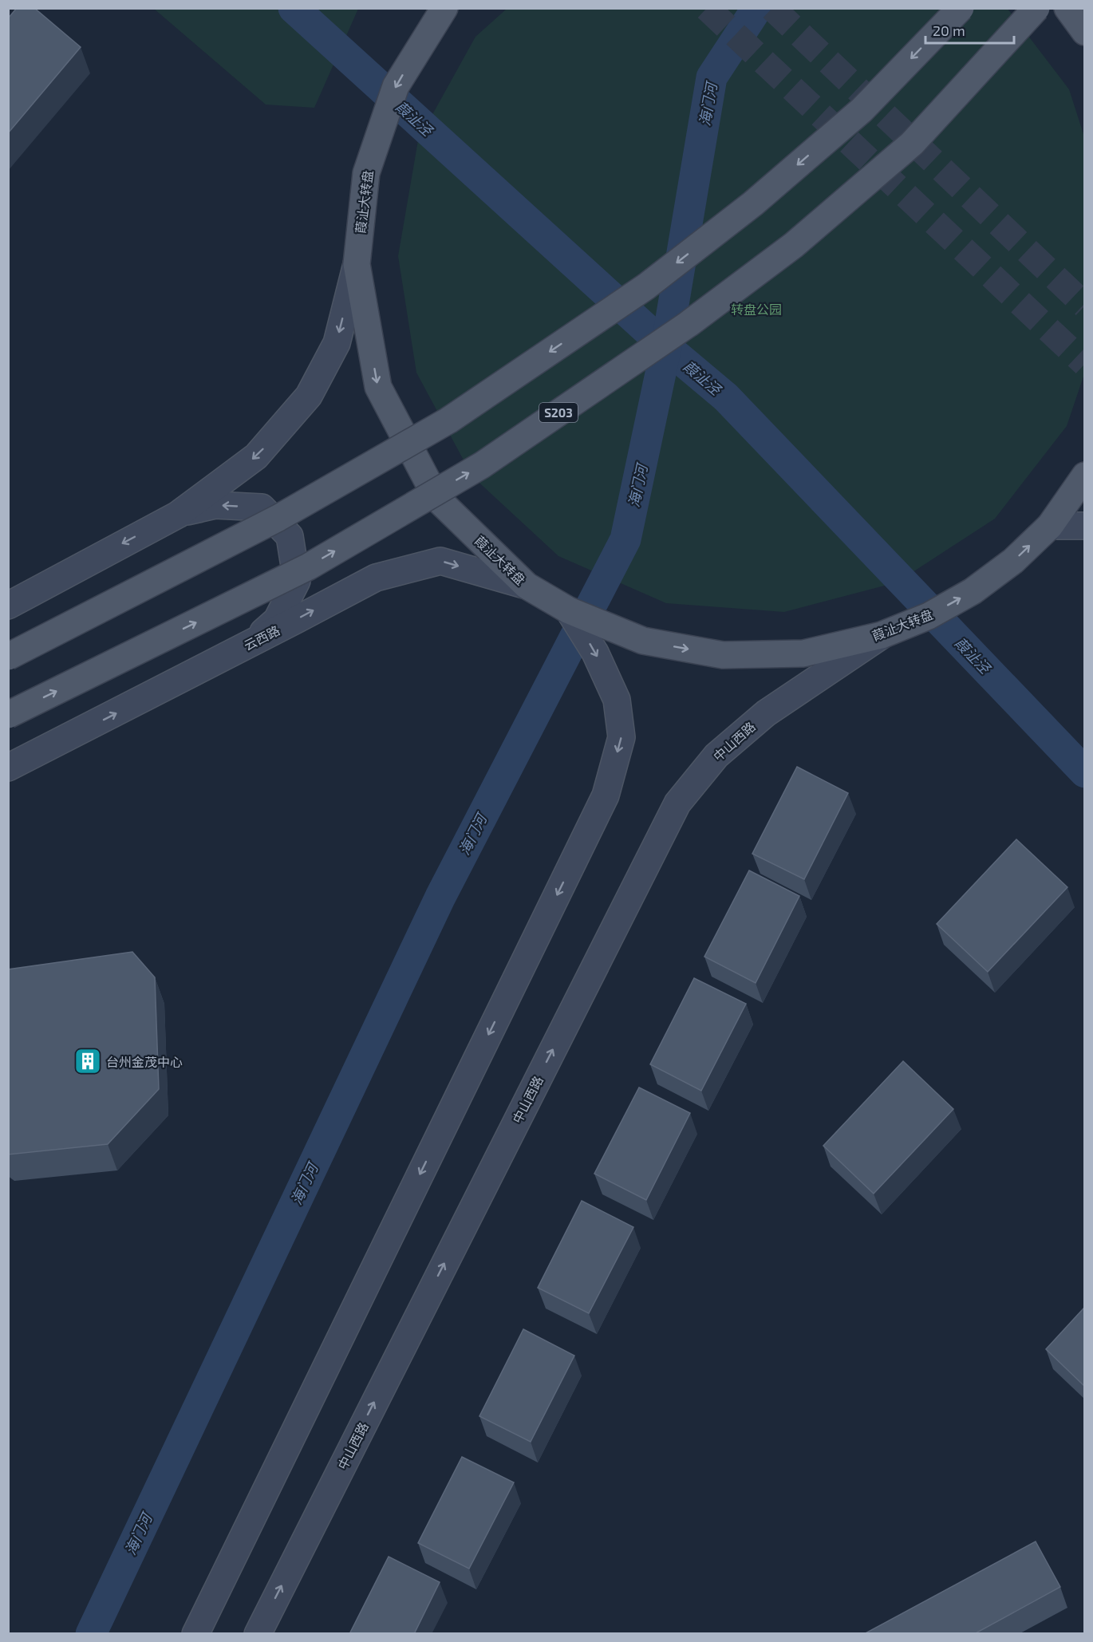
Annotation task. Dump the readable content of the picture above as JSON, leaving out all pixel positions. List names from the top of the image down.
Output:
{
  "streets": {
    "main road": [
      "葭沚大转盘",
      "S203",
      "云西路",
      "中山西路"
    ]
  },
  "crossings": [
    ["葭沚大转盘", "云西路"],
    ["葭沚大转盘", "中山西路"]
  ],
  "water": ["海门河", "葭沚泾"],
  "parks": ["转盘公园"],
  "places": {
    "building": ["台州金茂中心"]
  },
  "scale_bar": "20 m"
}
